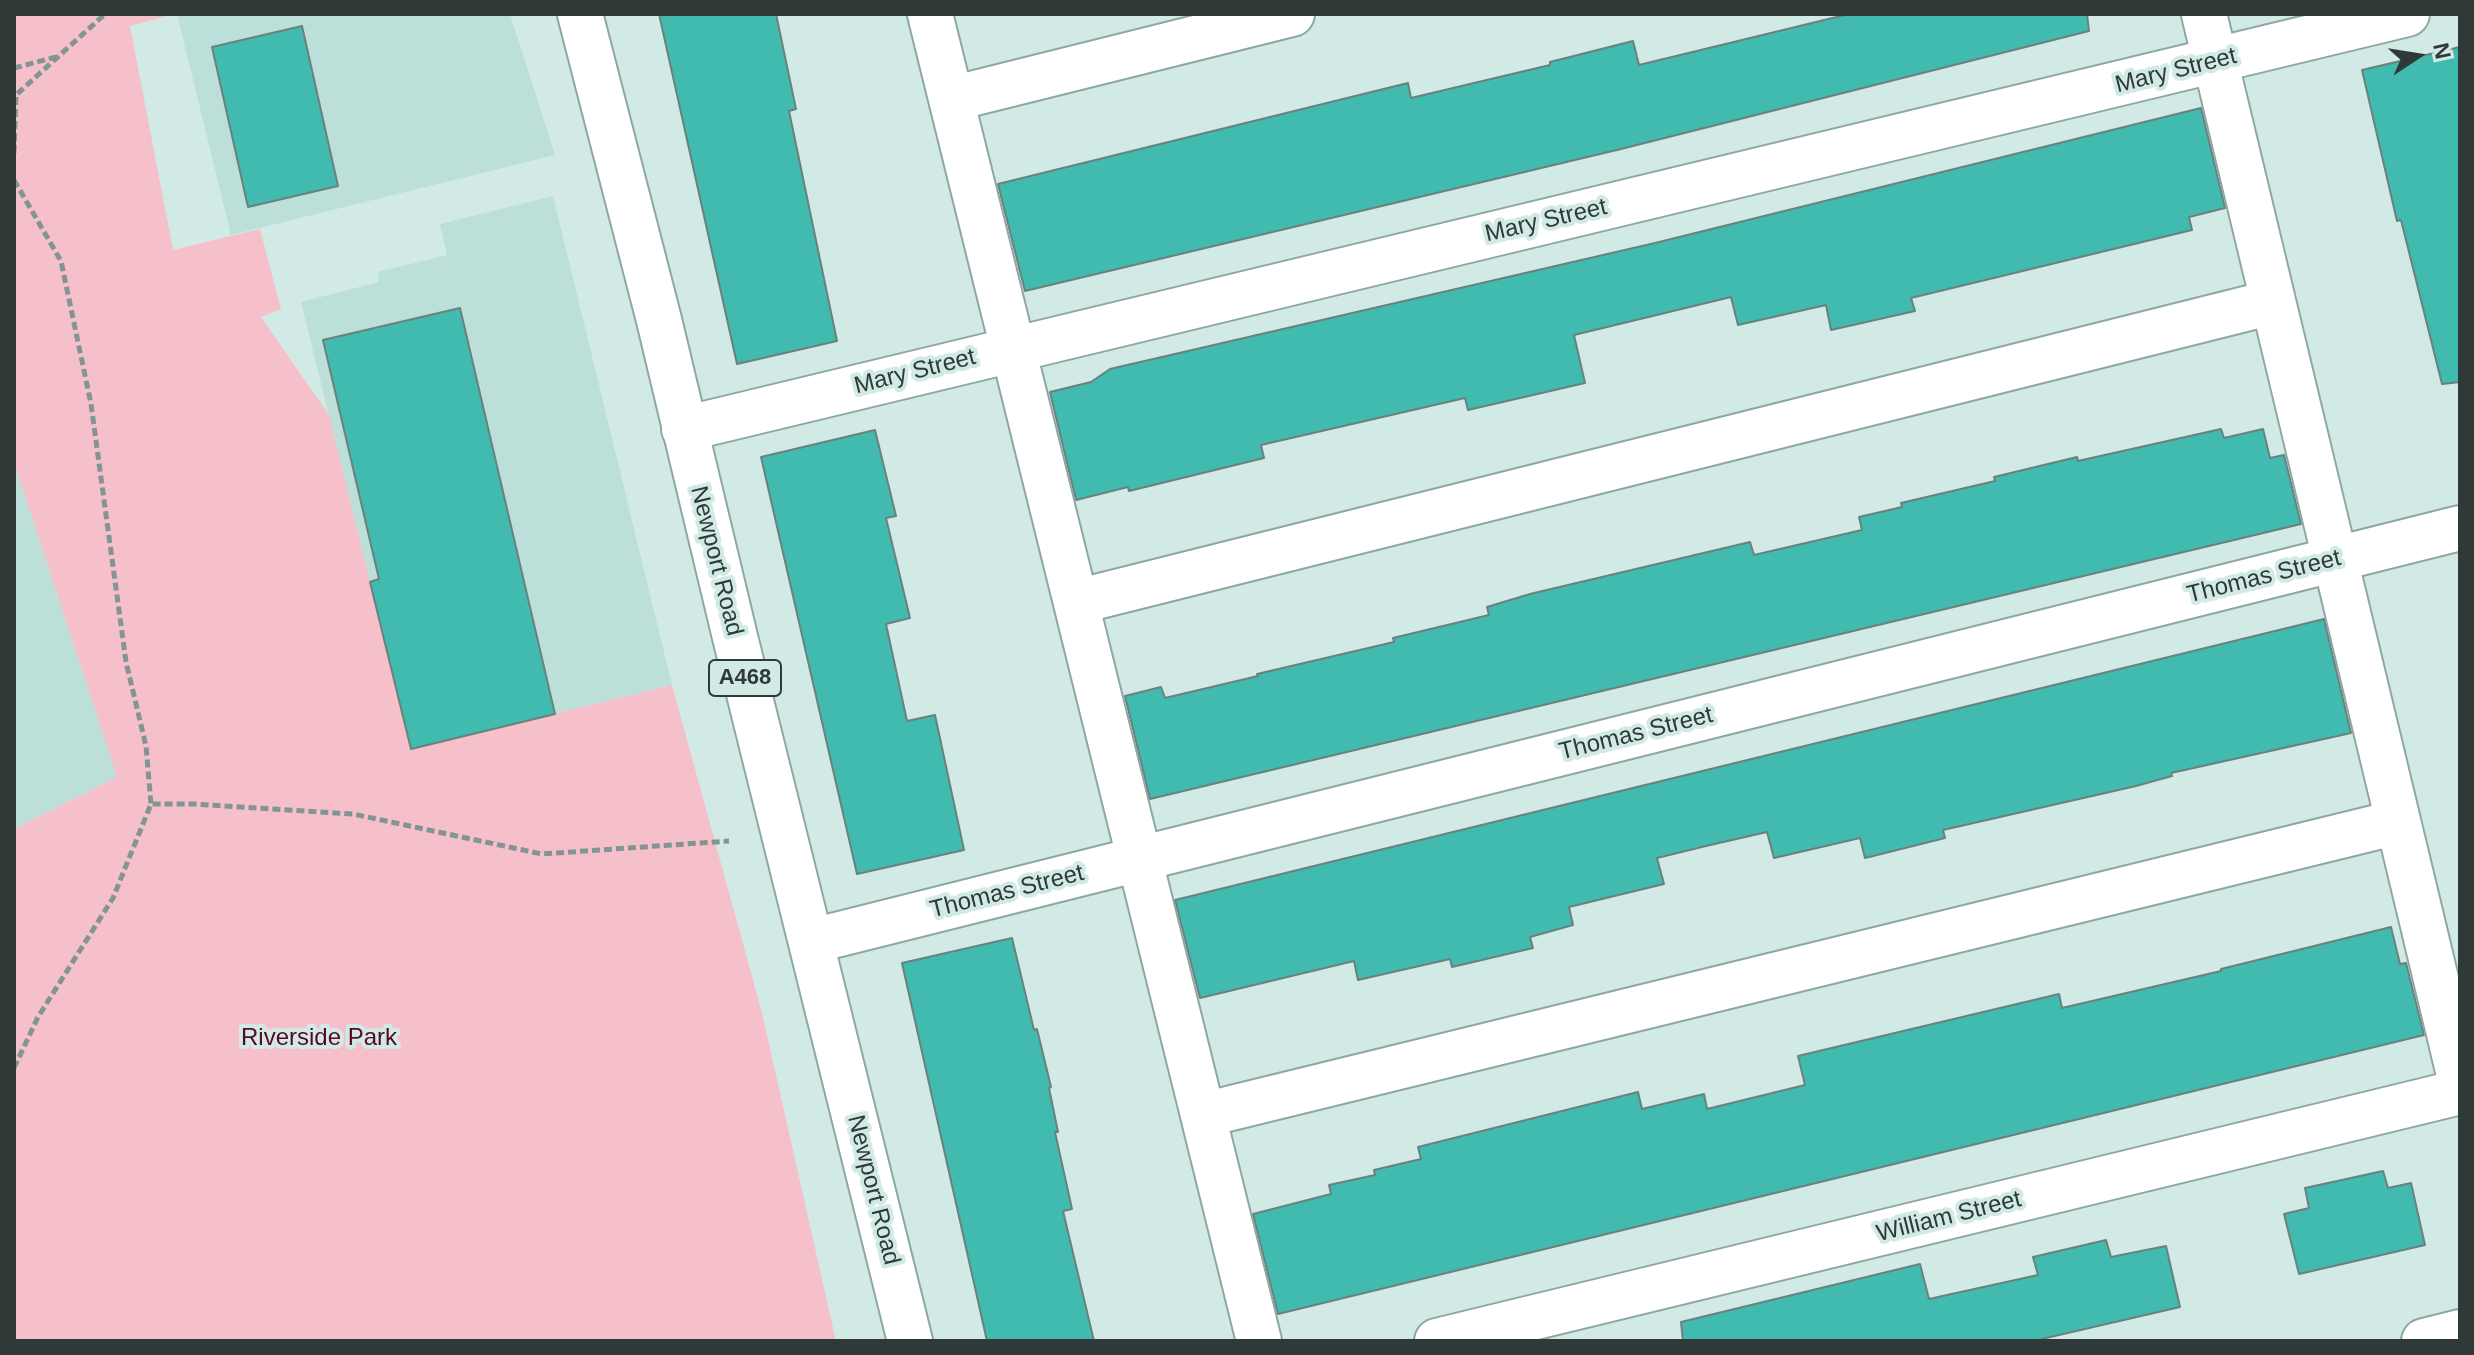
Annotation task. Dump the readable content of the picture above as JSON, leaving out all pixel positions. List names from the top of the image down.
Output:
{
  "streets": {
    "street": [
      "Mary Street",
      "Newport Road",
      "Thomas Street",
      "A468",
      "William Street"
    ]
  },
  "crossings": [
    ["Mary Street", "Newport Road"],
    ["Newport Road", "Thomas Street"]
  ],
  "parks": ["Riverside Park"],
  "north": "right"
}
